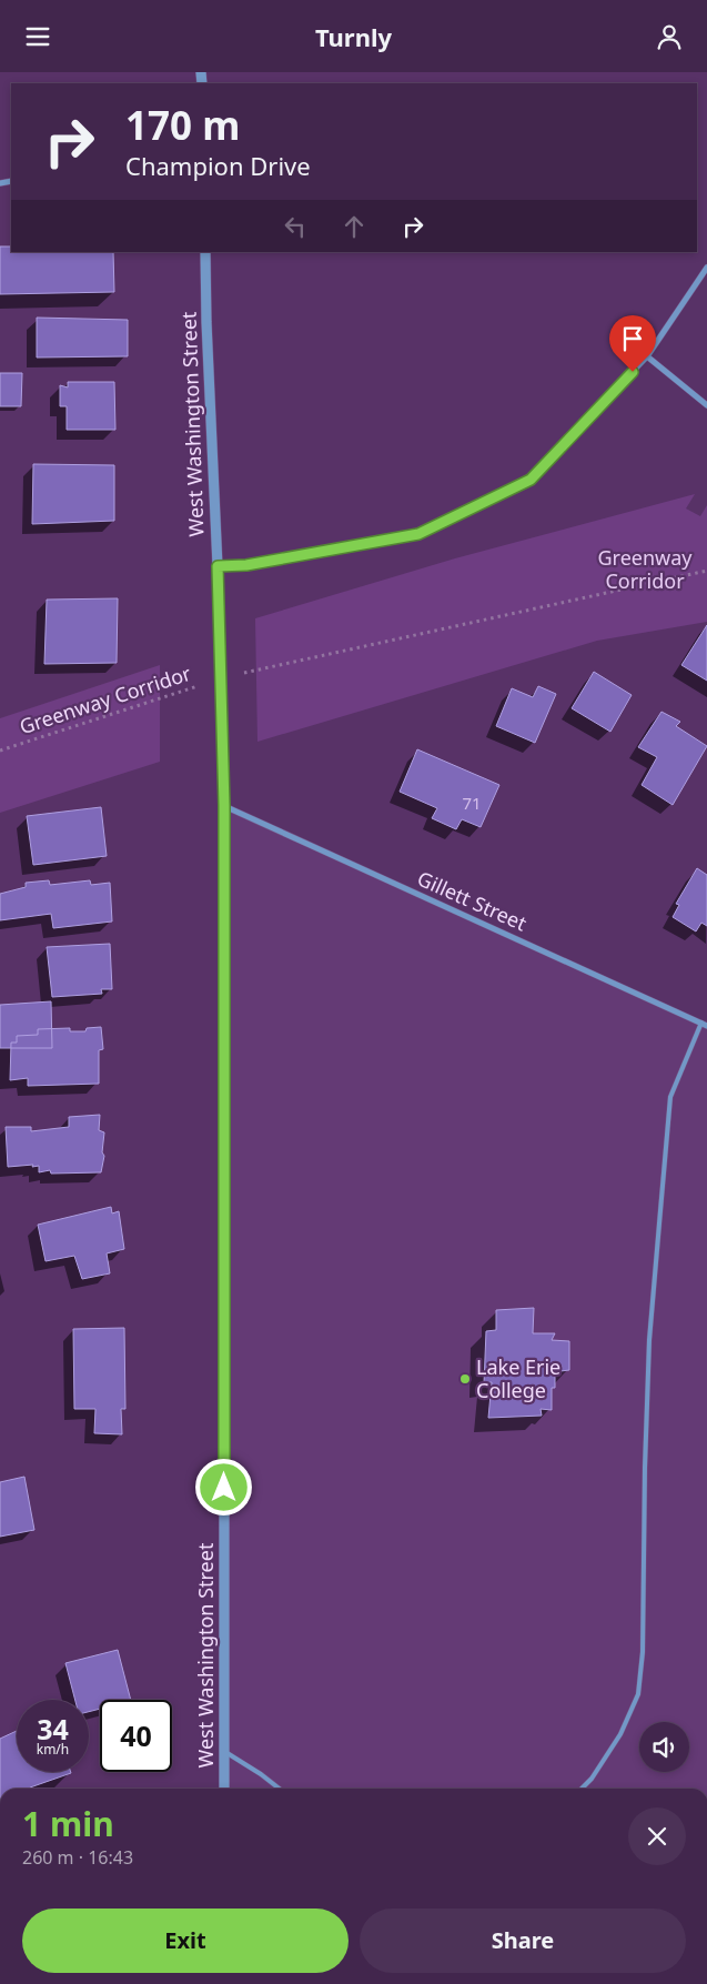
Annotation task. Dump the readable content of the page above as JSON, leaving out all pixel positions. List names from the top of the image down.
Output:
{
  "streets": {
    "street": ["West Washington Street", "Gillett Street"],
    "path": ["Greenway Corridor"]
  },
  "crossings": [
    ["West Washington Street", "Greenway Corridor"],
    ["West Washington Street", "Gillett Street"]
  ],
  "parks": ["Greenway Corridor"],
  "places": ["Lake Erie College"],
  "house_numbers": ["71"],
  "page": {
    "header": "Turnly",
    "turn": ["170 m", "Champion Drive"],
    "speed": "34 km/h",
    "limit": "40",
    "heading": ["1 min", "260 m · 16:43"],
    "buttons": ["Exit", "Share"]
  }
}
